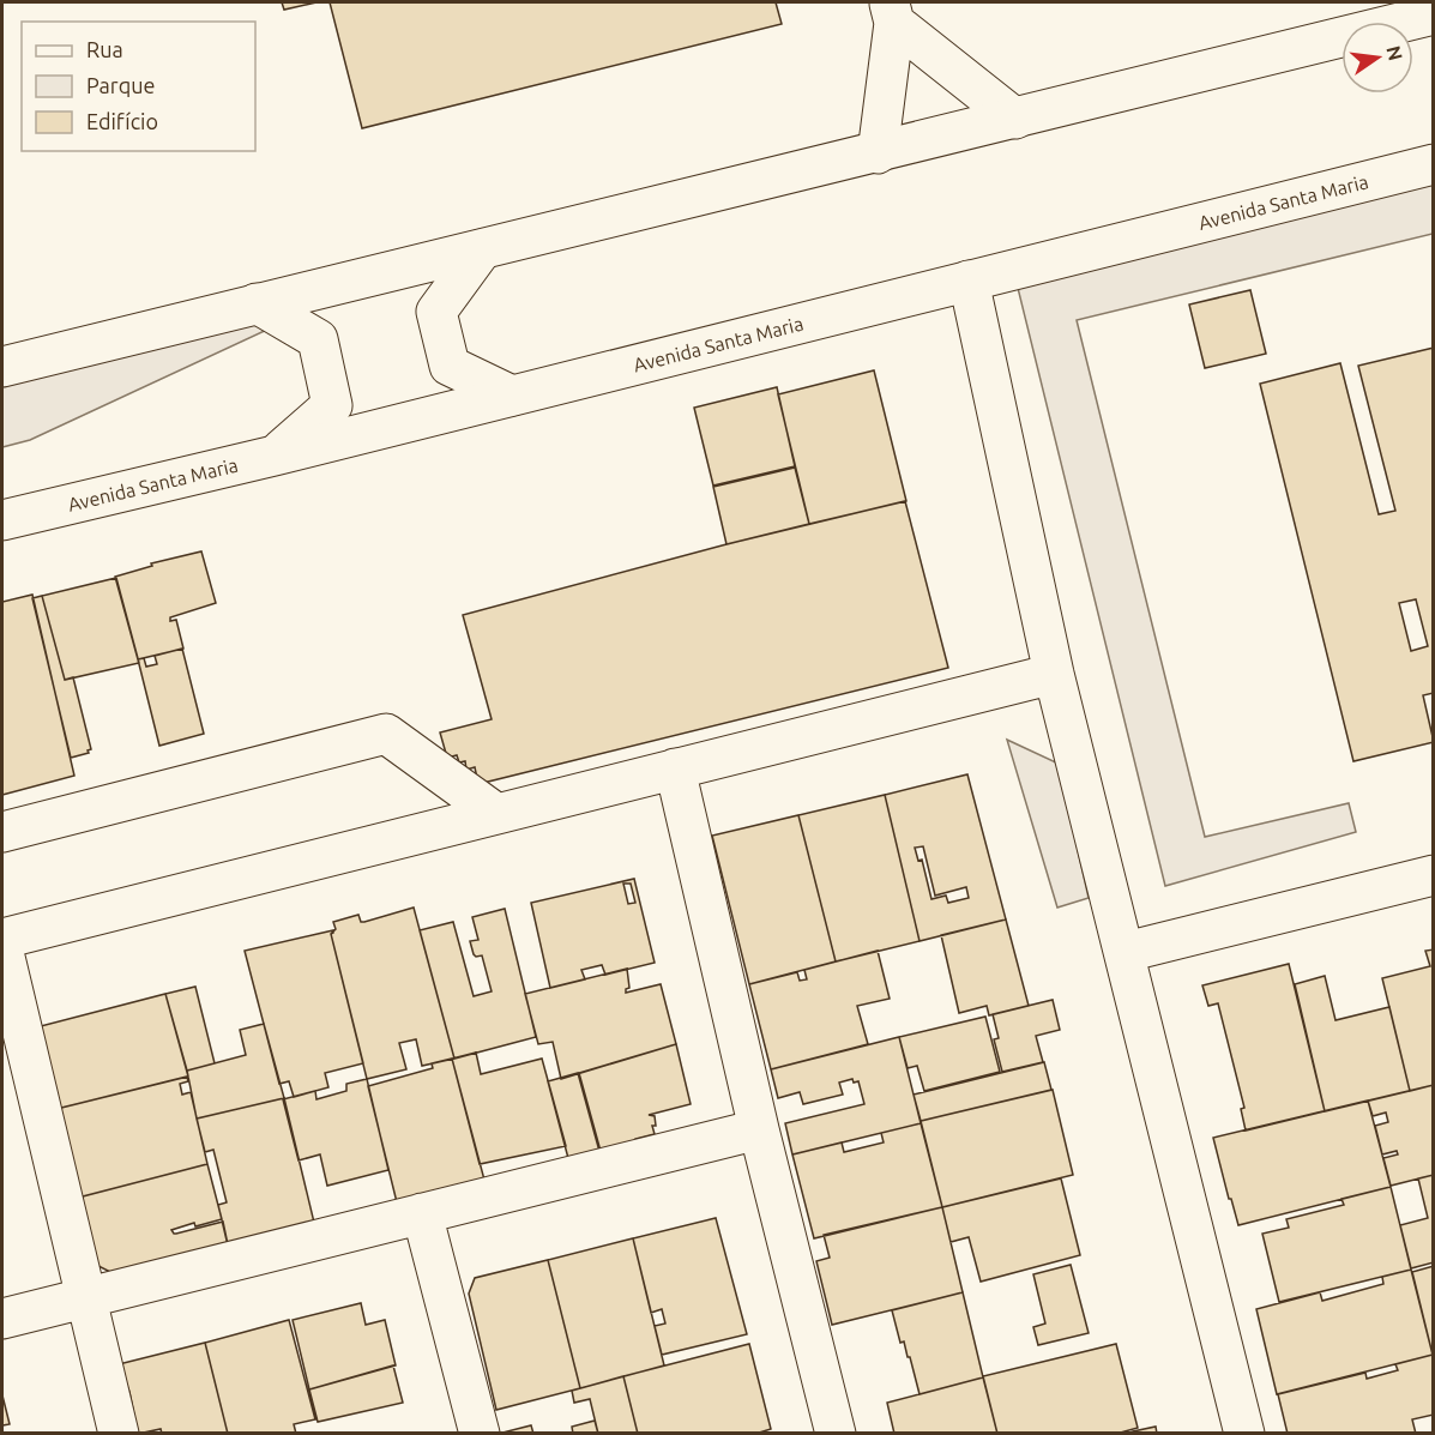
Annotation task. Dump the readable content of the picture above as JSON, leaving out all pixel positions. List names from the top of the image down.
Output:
{
  "streets": {
    "street": ["Avenida Santa Maria"]
  },
  "legend": ["Rua", "Parque", "Edifício"],
  "north": "right"
}
